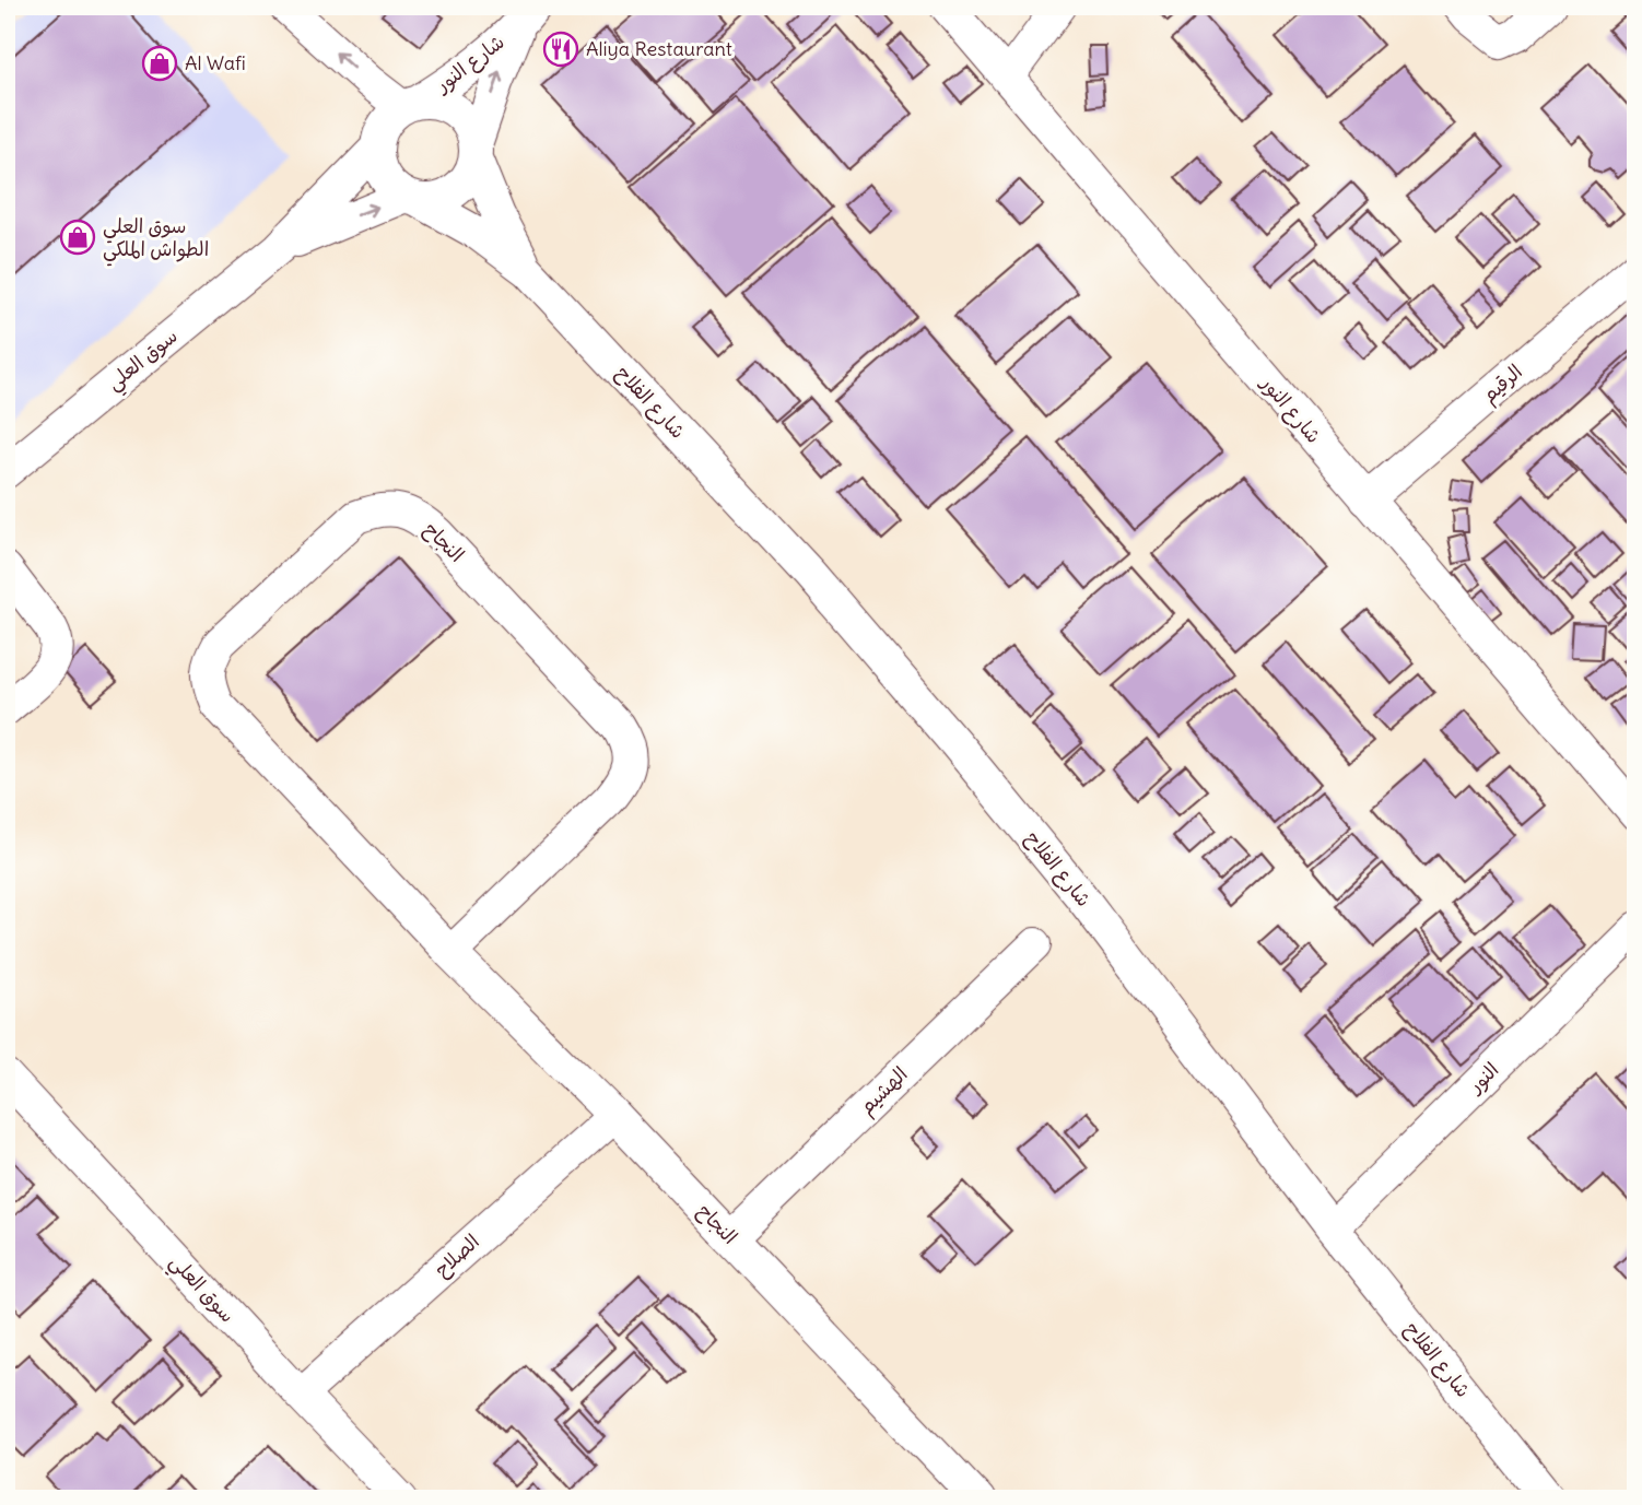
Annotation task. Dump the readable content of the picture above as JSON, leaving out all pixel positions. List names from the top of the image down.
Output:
{
  "streets": {
    "street": [
      "شارع النور",
      "سوق العلي",
      "الرقيم",
      "شارع الفلاح",
      "النجاح",
      "النور",
      "الهشيم",
      "الصلاح"
    ]
  },
  "crossings": [
    ["شارع النور", "سوق العلي"],
    ["شارع النور", "الرقيم"],
    ["شارع النور", "شارع الفلاح"],
    ["سوق العلي", "شارع الفلاح"],
    ["سوق العلي", "الصلاح"],
    ["شارع الفلاح", "النور"],
    ["النجاح", "الهشيم"],
    ["النجاح", "الصلاح"]
  ],
  "places": {
    "restaurant": ["Aliya Restaurant"],
    "shop": ["Al Wafi", "سوق العلي الطواش الملكي"]
  }
}
